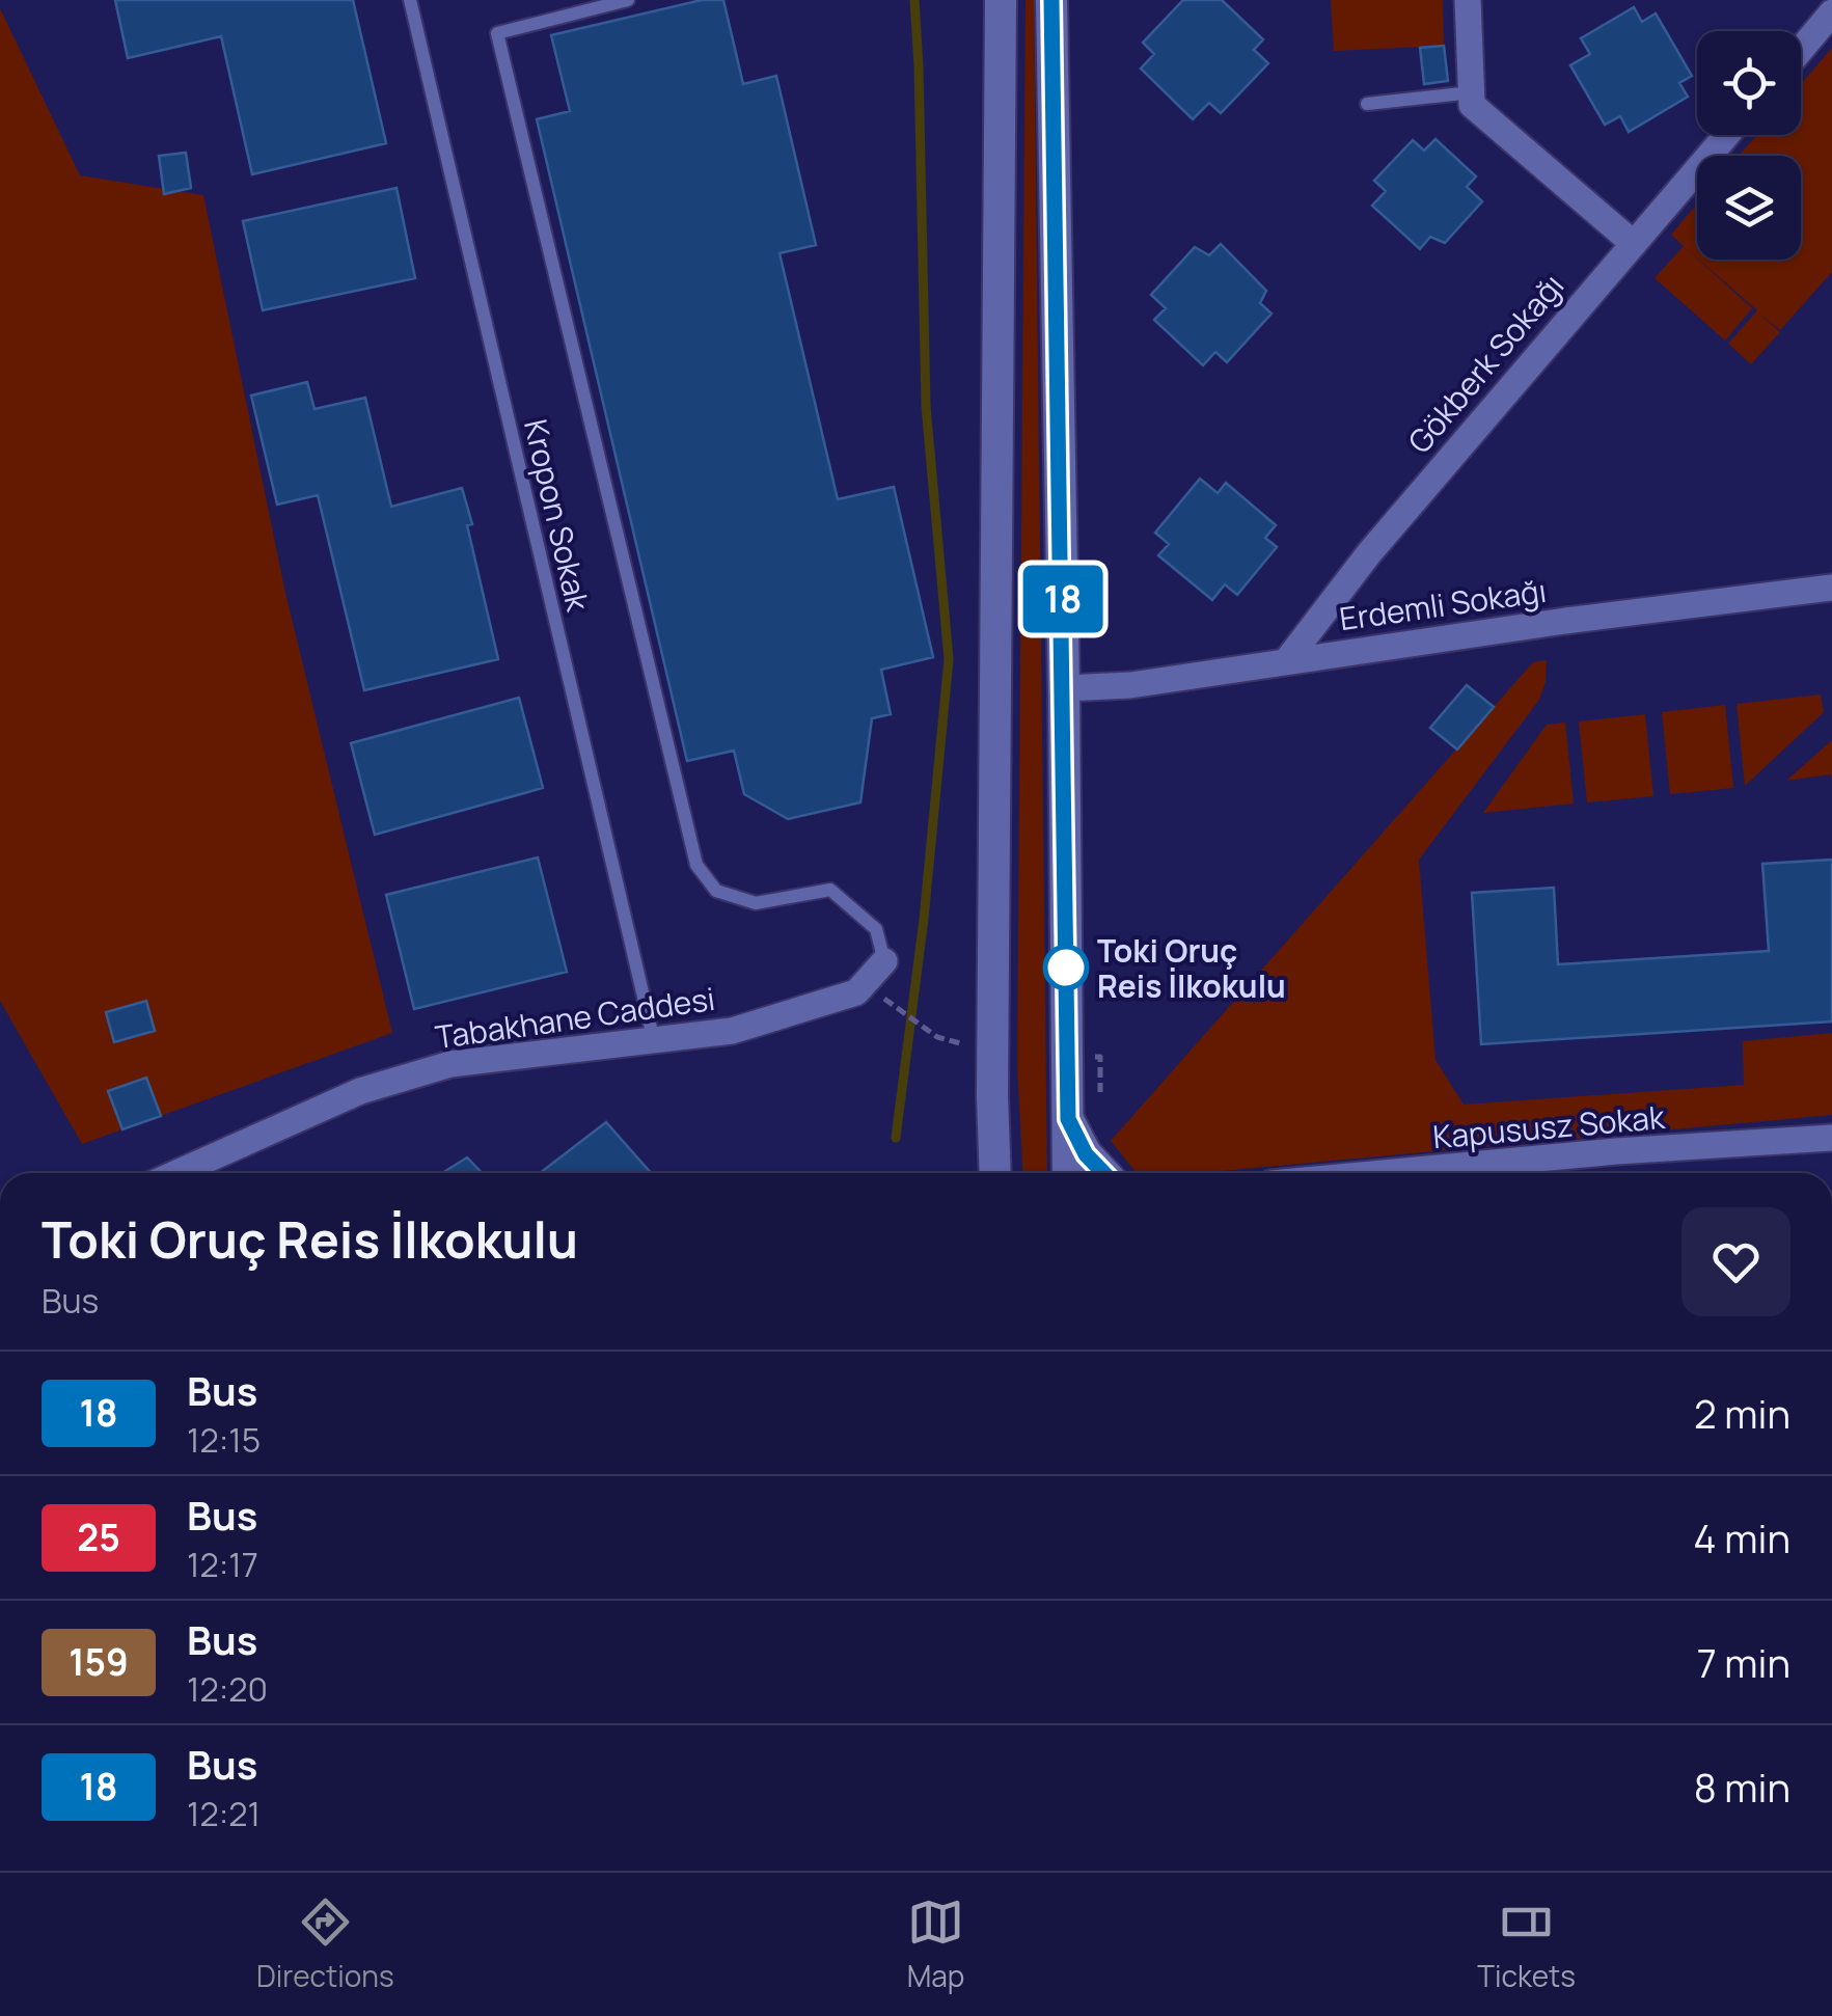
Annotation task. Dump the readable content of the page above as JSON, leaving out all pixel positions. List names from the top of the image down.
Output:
{
  "streets": {
    "street": [
      "Gökberk Sokağı",
      "Erdemli Sokağı",
      "Tabakhane Caddesi",
      "Kapususz Sokak"
    ],
    "lane": ["Kropon Sokak"]
  },
  "crossings": [
    ["Gökberk Sokağı", "Erdemli Sokağı"],
    ["Kropon Sokak", "Tabakhane Caddesi"]
  ],
  "places": ["Toki Oruç Reis İlkokulu"],
  "lines": ["bus line 18"],
  "page": {
    "on_map": "18",
    "heading": ["Toki Oruç Reis İlkokulu", "Bus"],
    "list": [
      {
        "mark": "18",
        "name": "Bus",
        "note": "12:15",
        "value": "2 min"
      },
      {
        "mark": "25",
        "name": "Bus",
        "note": "12:17",
        "value": "4 min"
      },
      {
        "mark": "159",
        "name": "Bus",
        "note": "12:20",
        "value": "7 min"
      },
      {
        "mark": "18",
        "name": "Bus",
        "note": "12:21",
        "value": "8 min"
      }
    ],
    "tabs": ["Directions", "Map", "Tickets"]
  }
}
